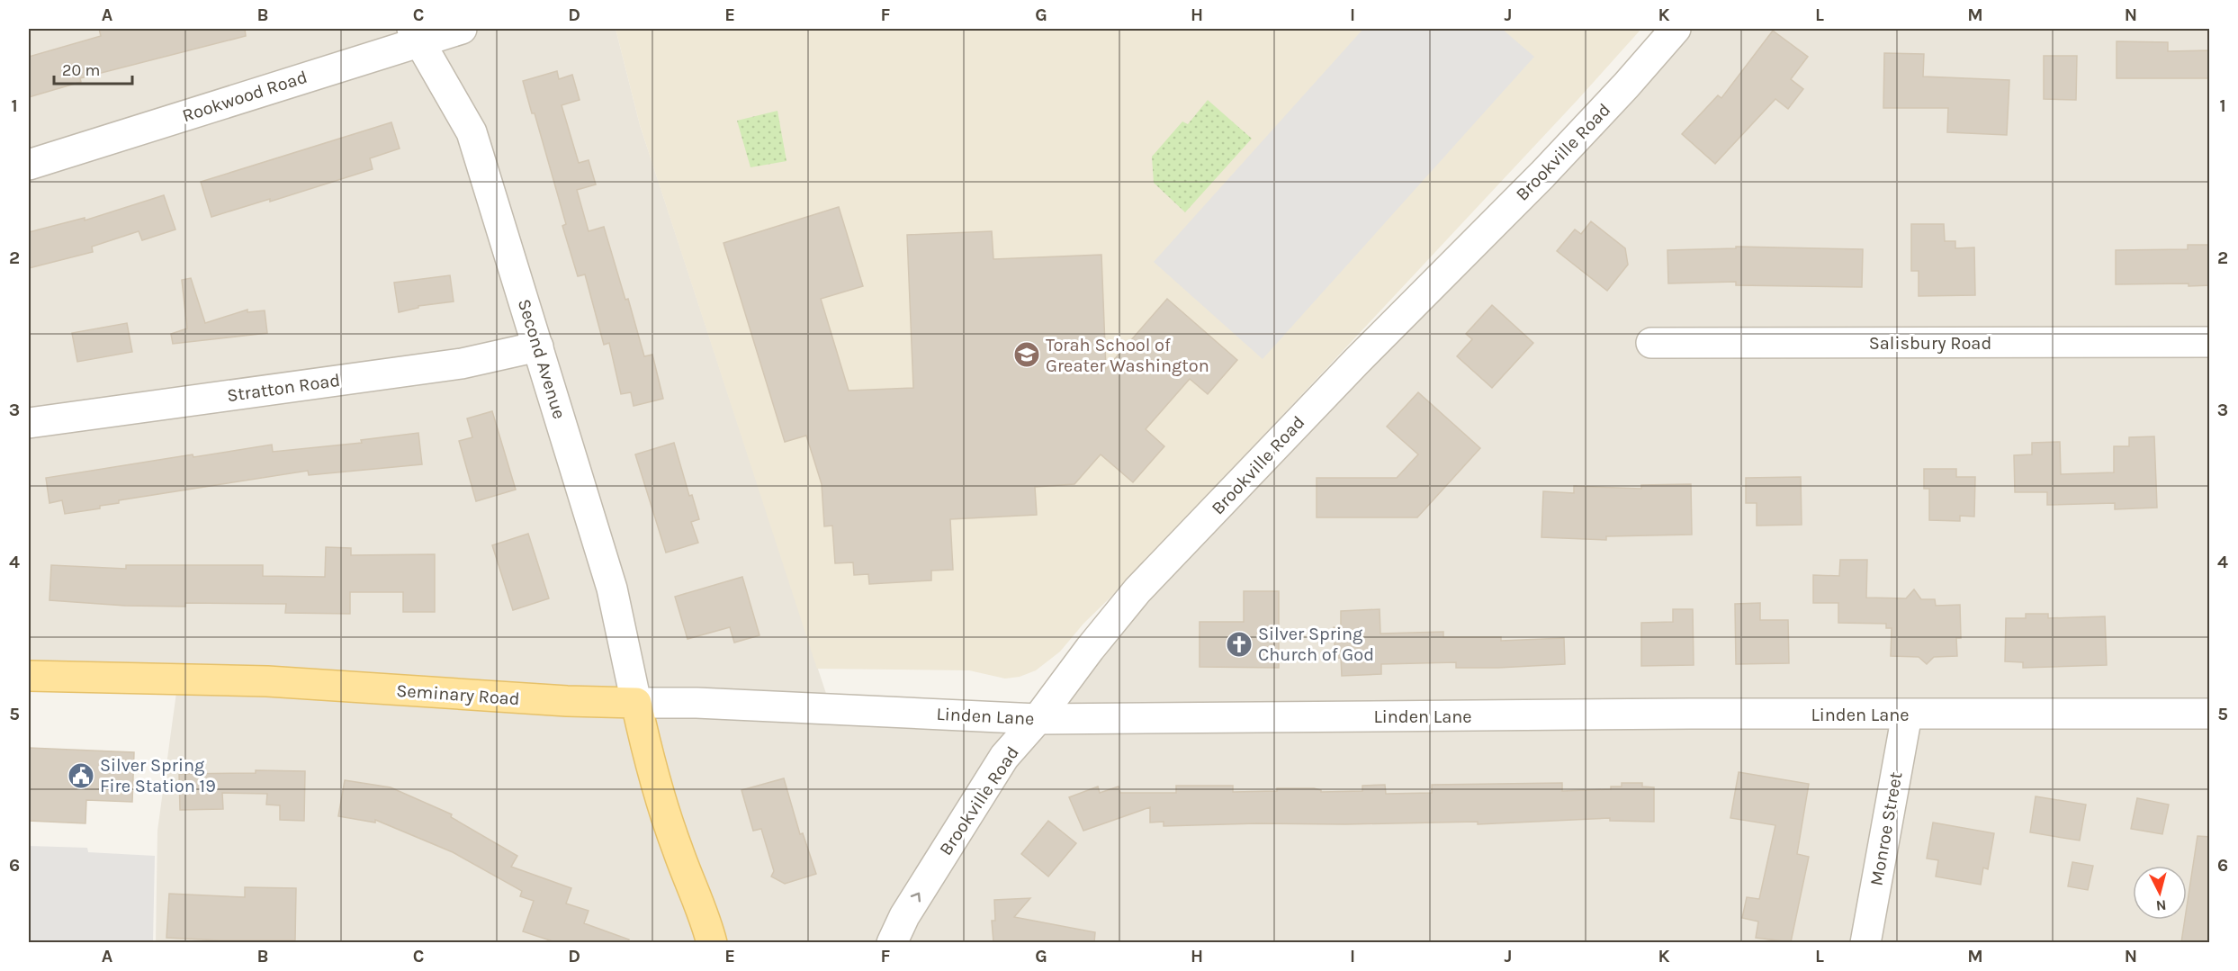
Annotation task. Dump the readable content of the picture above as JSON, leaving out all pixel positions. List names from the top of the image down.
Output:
{
  "streets": {
    "main road": ["Seminary Road"],
    "street": [
      "Rookwood Road",
      "Brookville Road",
      "Salisbury Road",
      "Second Avenue",
      "Stratton Road",
      "Linden Lane",
      "Monroe Street"
    ]
  },
  "crossings": [
    ["Rookwood Road", "Second Avenue"],
    ["Brookville Road", "Linden Lane"],
    ["Second Avenue", "Stratton Road"],
    ["Second Avenue", "Seminary Road"],
    ["Second Avenue", "Linden Lane"],
    ["Seminary Road", "Linden Lane"],
    ["Linden Lane", "Monroe Street"]
  ],
  "places": {
    "school or university": ["Torah School of Greater Washington"],
    "church": ["Silver Spring Church of God"],
    "public building": ["Silver Spring Fire Station 19"]
  },
  "scale_bar": "20 m",
  "north": "bottom",
  "grid": {
    "columns": [
      "A",
      "B",
      "C",
      "D",
      "E",
      "F",
      "G",
      "H",
      "I",
      "J",
      "K",
      "L",
      "M",
      "N"
    ],
    "rows": [
      "1",
      "2",
      "3",
      "4",
      "5",
      "6"
    ]
  }
}
